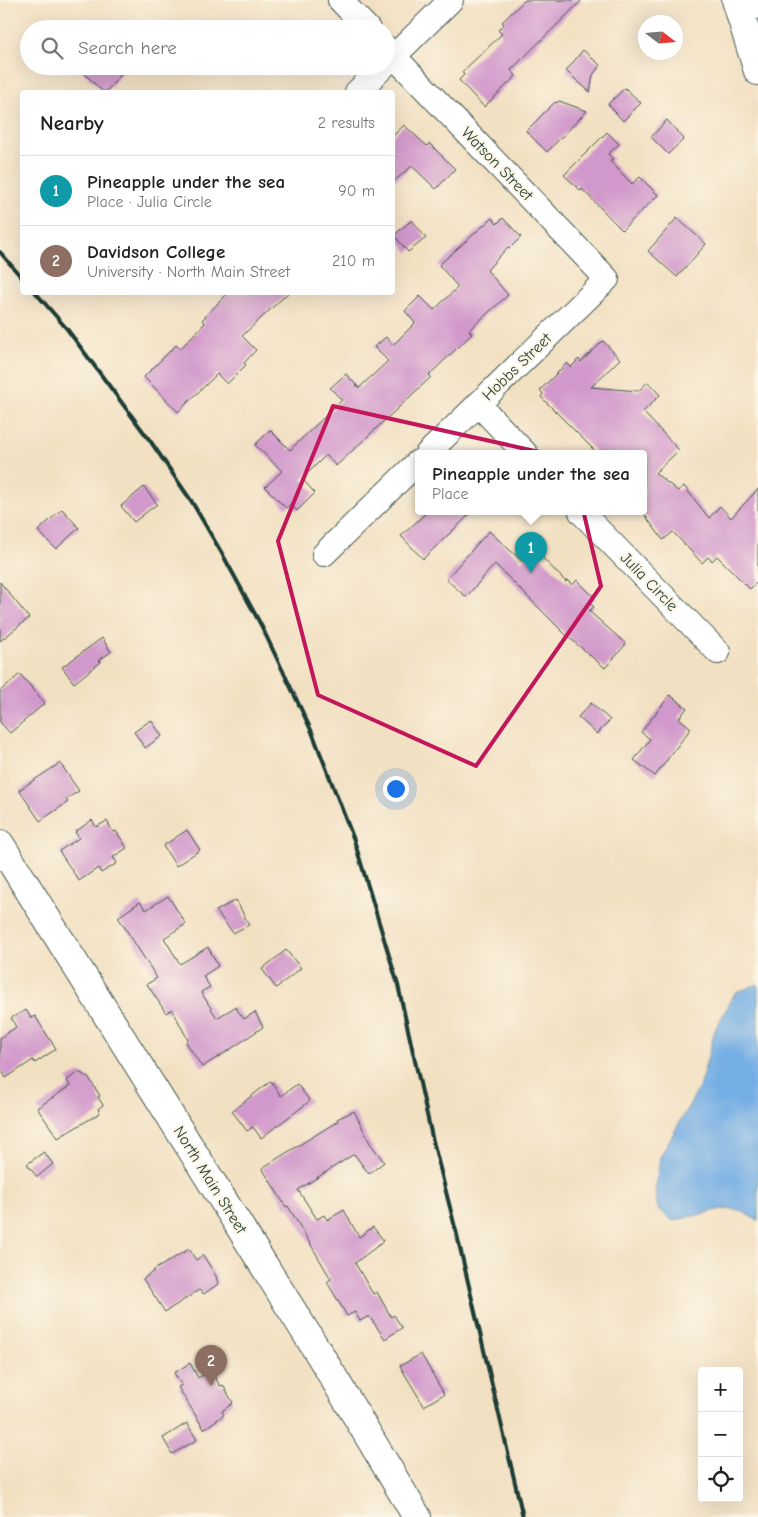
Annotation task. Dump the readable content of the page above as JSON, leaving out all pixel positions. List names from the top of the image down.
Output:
{
  "streets": {
    "main road": ["North Main Street"],
    "street": ["Watson Street", "Hobbs Street", "Julia Circle"]
  },
  "crossings": [
    ["Watson Street", "Hobbs Street"]
  ],
  "north": "right",
  "page": {
    "search": "Search here",
    "heading": ["Nearby", "2 results"],
    "list": [
      {
        "mark": "1",
        "name": "Pineapple under the sea",
        "note": "Place · Julia Circle",
        "value": "90 m"
      },
      {
        "mark": "2",
        "name": "Davidson College",
        "note": "University · North Main Street",
        "value": "210 m"
      }
    ],
    "popup": ["Pineapple under the sea", "Place"],
    "pins": ["1", "2"],
    "map_buttons": ["+", "−"]
  }
}
